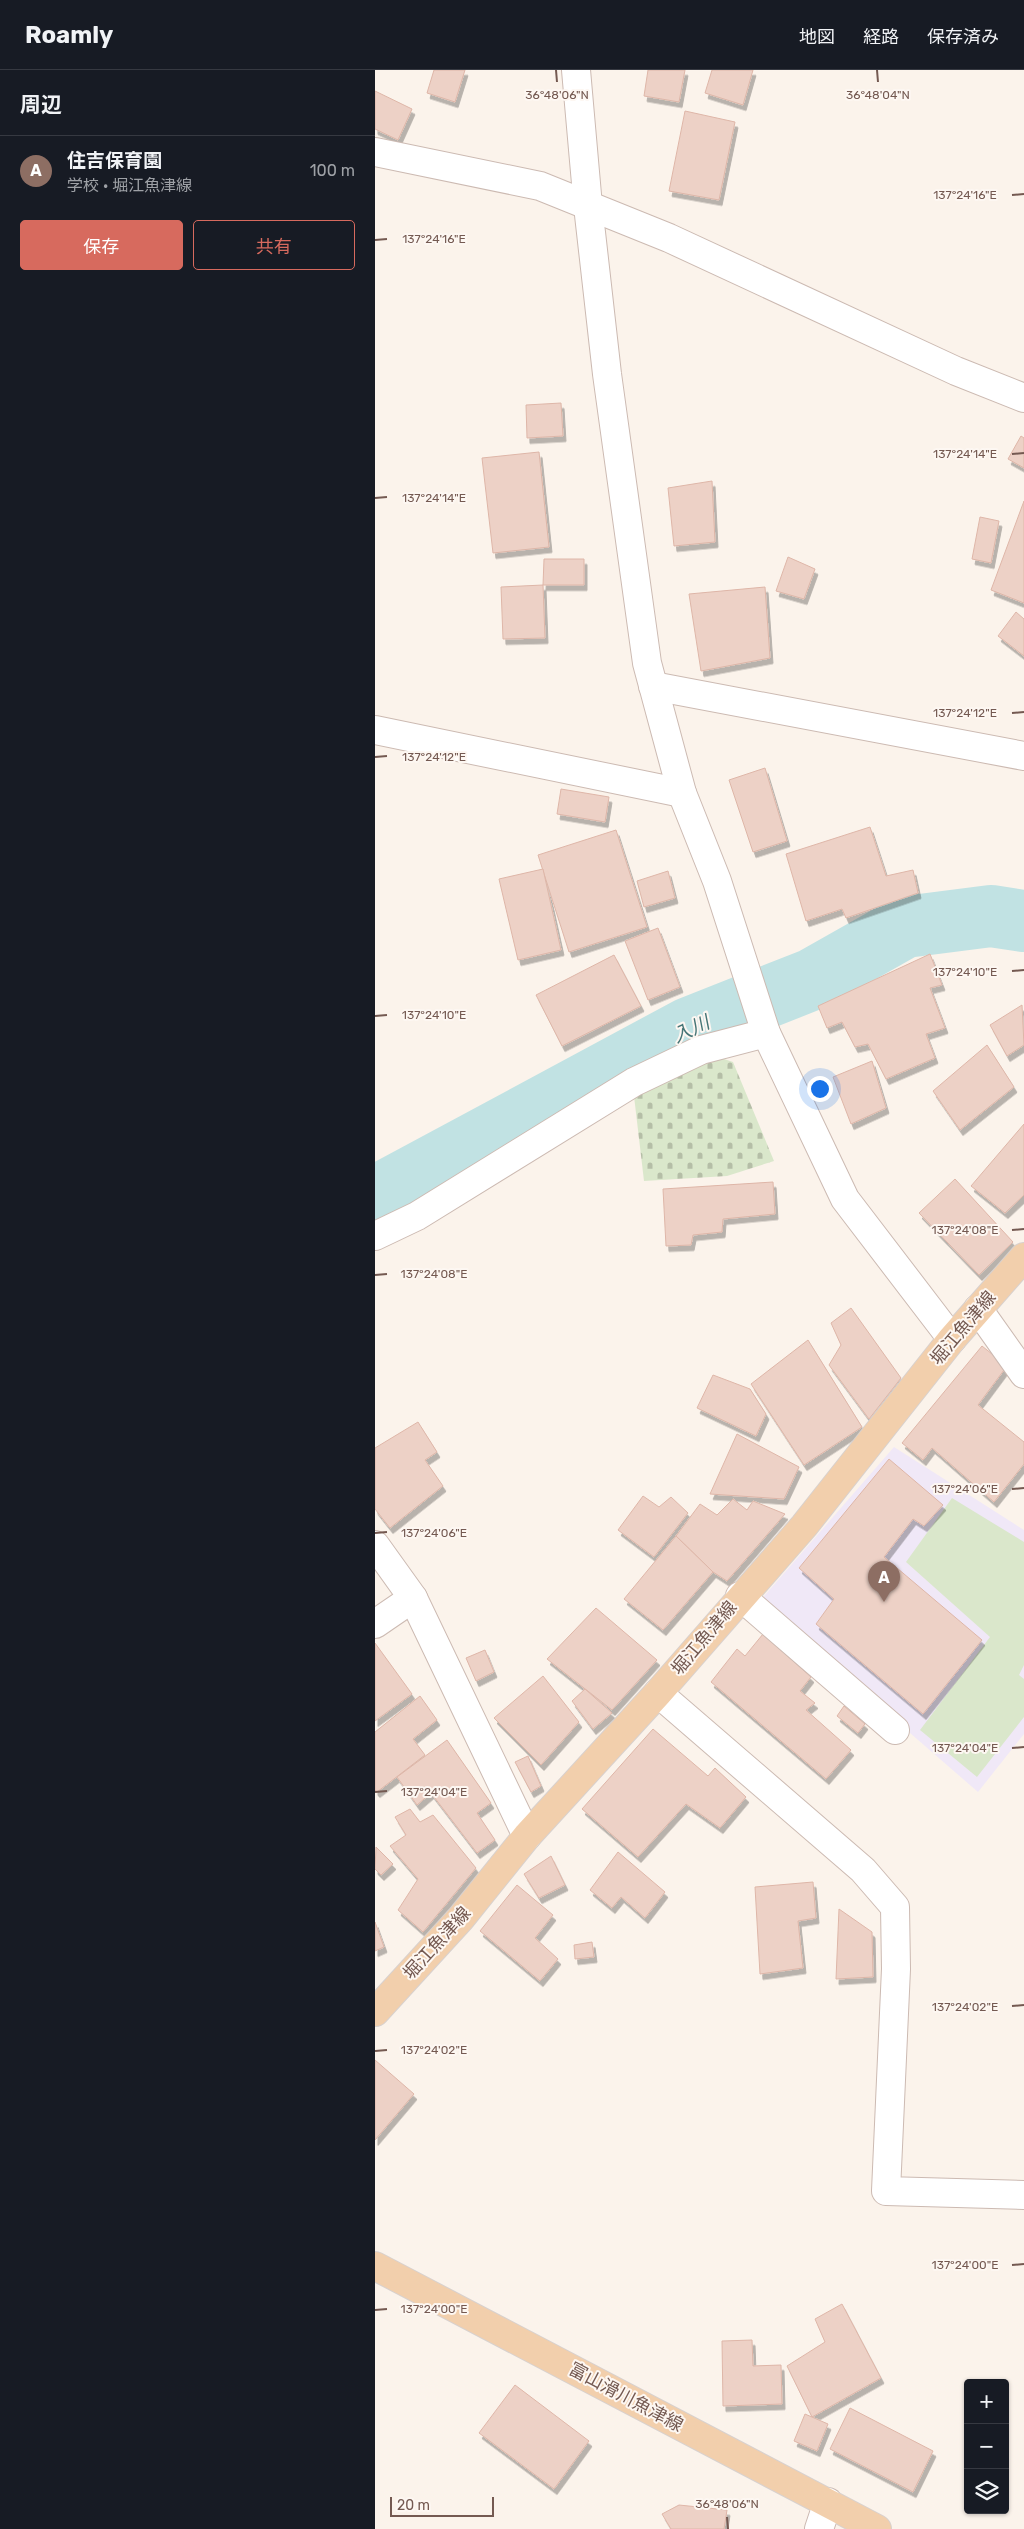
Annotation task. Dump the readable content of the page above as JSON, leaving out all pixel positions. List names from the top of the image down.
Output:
{
  "streets": {
    "main road": ["堀江魚津線", "富山滑川魚津線"]
  },
  "water": ["入川"],
  "scale_bar": "20 m",
  "page": {
    "header": "Roamly",
    "nav": ["地図", "経路", "保存済み"],
    "heading": "周辺",
    "list": [
      {
        "mark": "A",
        "name": "住吉保育園",
        "note": "学校 · 堀江魚津線",
        "value": "100 m"
      }
    ],
    "buttons": ["保存", "共有"],
    "pins": "A",
    "map_buttons": ["+", "−"],
    "scale": "20 m"
  },
  "coordinates": [
    "36°48'06\"N",
    "36°48'04\"N",
    "137°24'16\"E",
    "137°24'14\"E",
    "137°24'12\"E",
    "137°24'10\"E",
    "137°24'08\"E",
    "137°24'06\"E",
    "137°24'04\"E",
    "137°24'02\"E",
    "137°24'00\"E"
  ]
}
